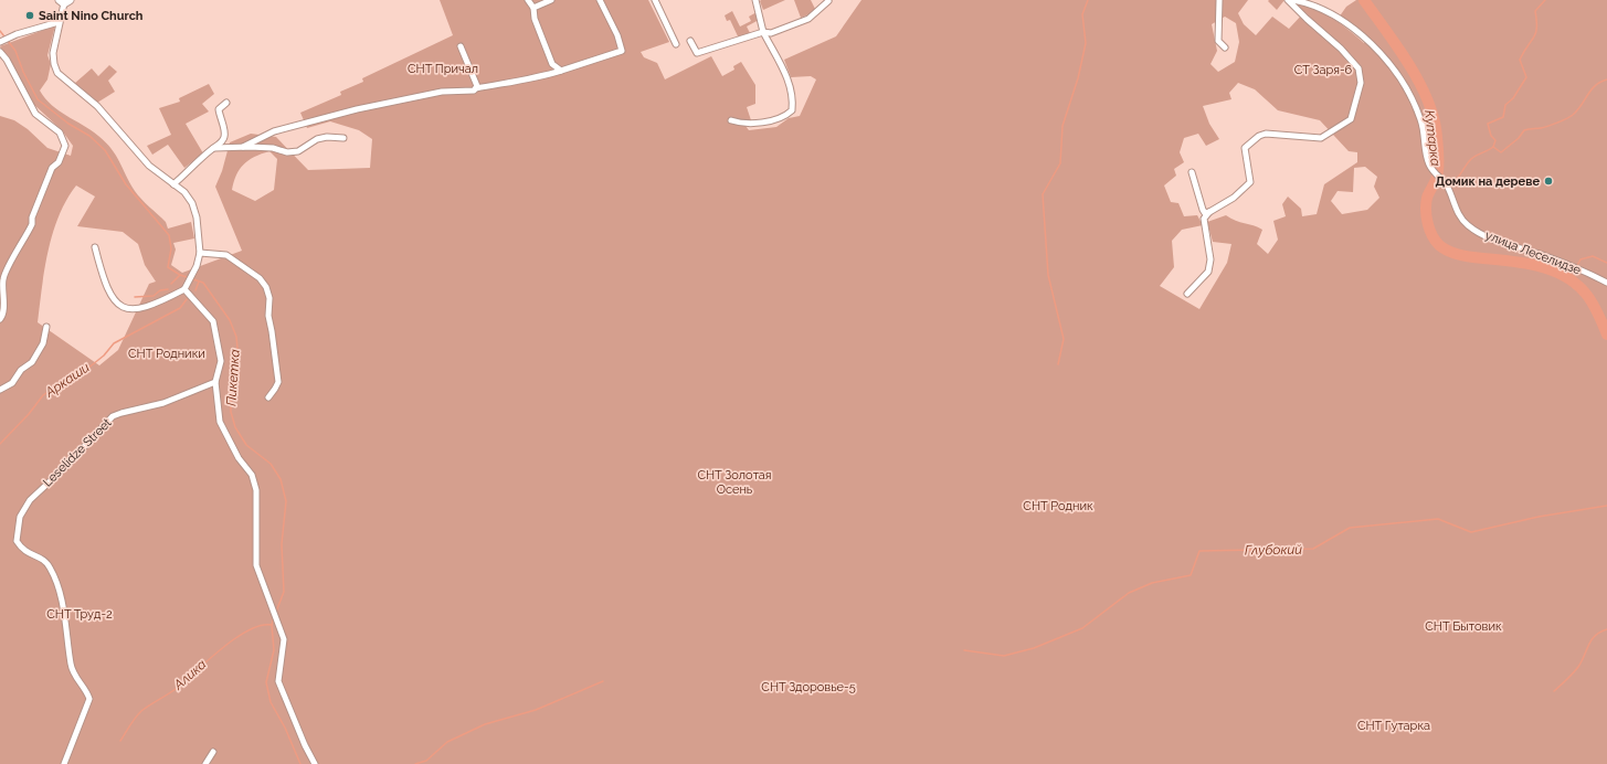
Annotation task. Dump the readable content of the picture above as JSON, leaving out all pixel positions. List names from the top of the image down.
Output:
{
  "streets": {
    "street": ["улица Леселидзе", "Leselidze Street"]
  },
  "water": [
    "Кутарка",
    "Пикетка",
    "Аркаши",
    "Глубокий",
    "Алика"
  ],
  "parks": [
    "СНТ Причал",
    "СТ Заря-6",
    "СНТ Родники",
    "СНТ Золотая Осень",
    "СНТ Родник",
    "СНТ Труд-2",
    "СНТ Бытовик",
    "СНТ Здоровье-5",
    "СНТ Гутарка"
  ],
  "places": ["Saint Nino Church", "Домик на дереве"]
}
